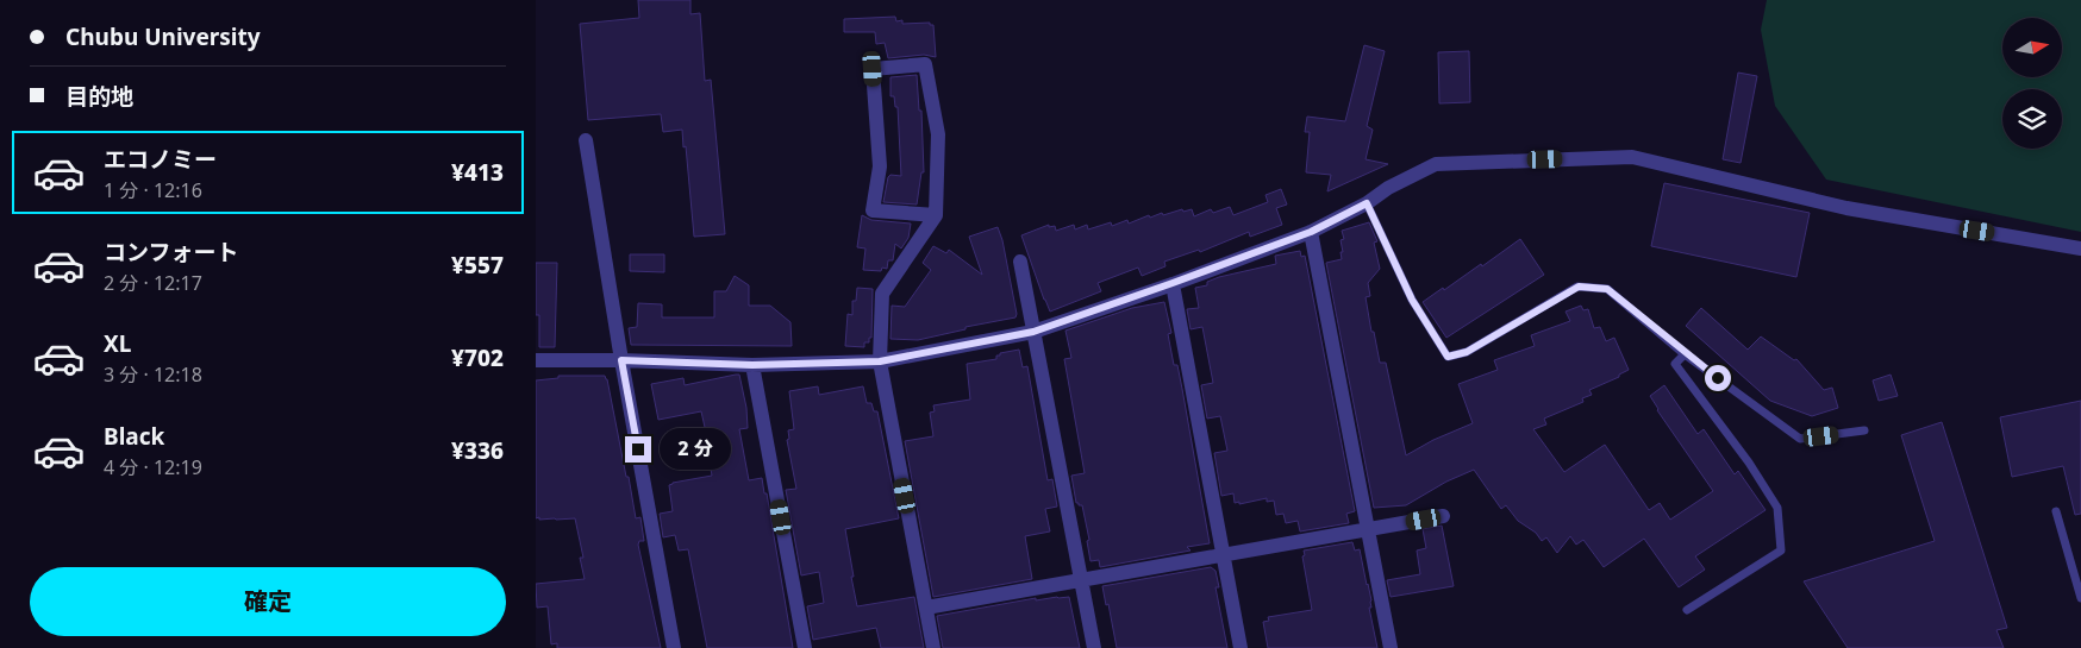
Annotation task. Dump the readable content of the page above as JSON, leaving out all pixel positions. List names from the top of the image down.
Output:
{
  "north": "right",
  "page": {
    "banner": ["Chubu University", "目的地"],
    "list": [
      {
        "name": "エコノミー",
        "note": "1 分 · 12:16",
        "value": "¥413"
      },
      {
        "name": "コンフォート",
        "note": "2 分 · 12:17",
        "value": "¥557"
      },
      {
        "name": "XL",
        "note": "3 分 · 12:18",
        "value": "¥702"
      },
      {
        "name": "Black",
        "note": "4 分 · 12:19",
        "value": "¥336"
      }
    ],
    "bubble": "2 分",
    "buttons": "確定"
  }
}
